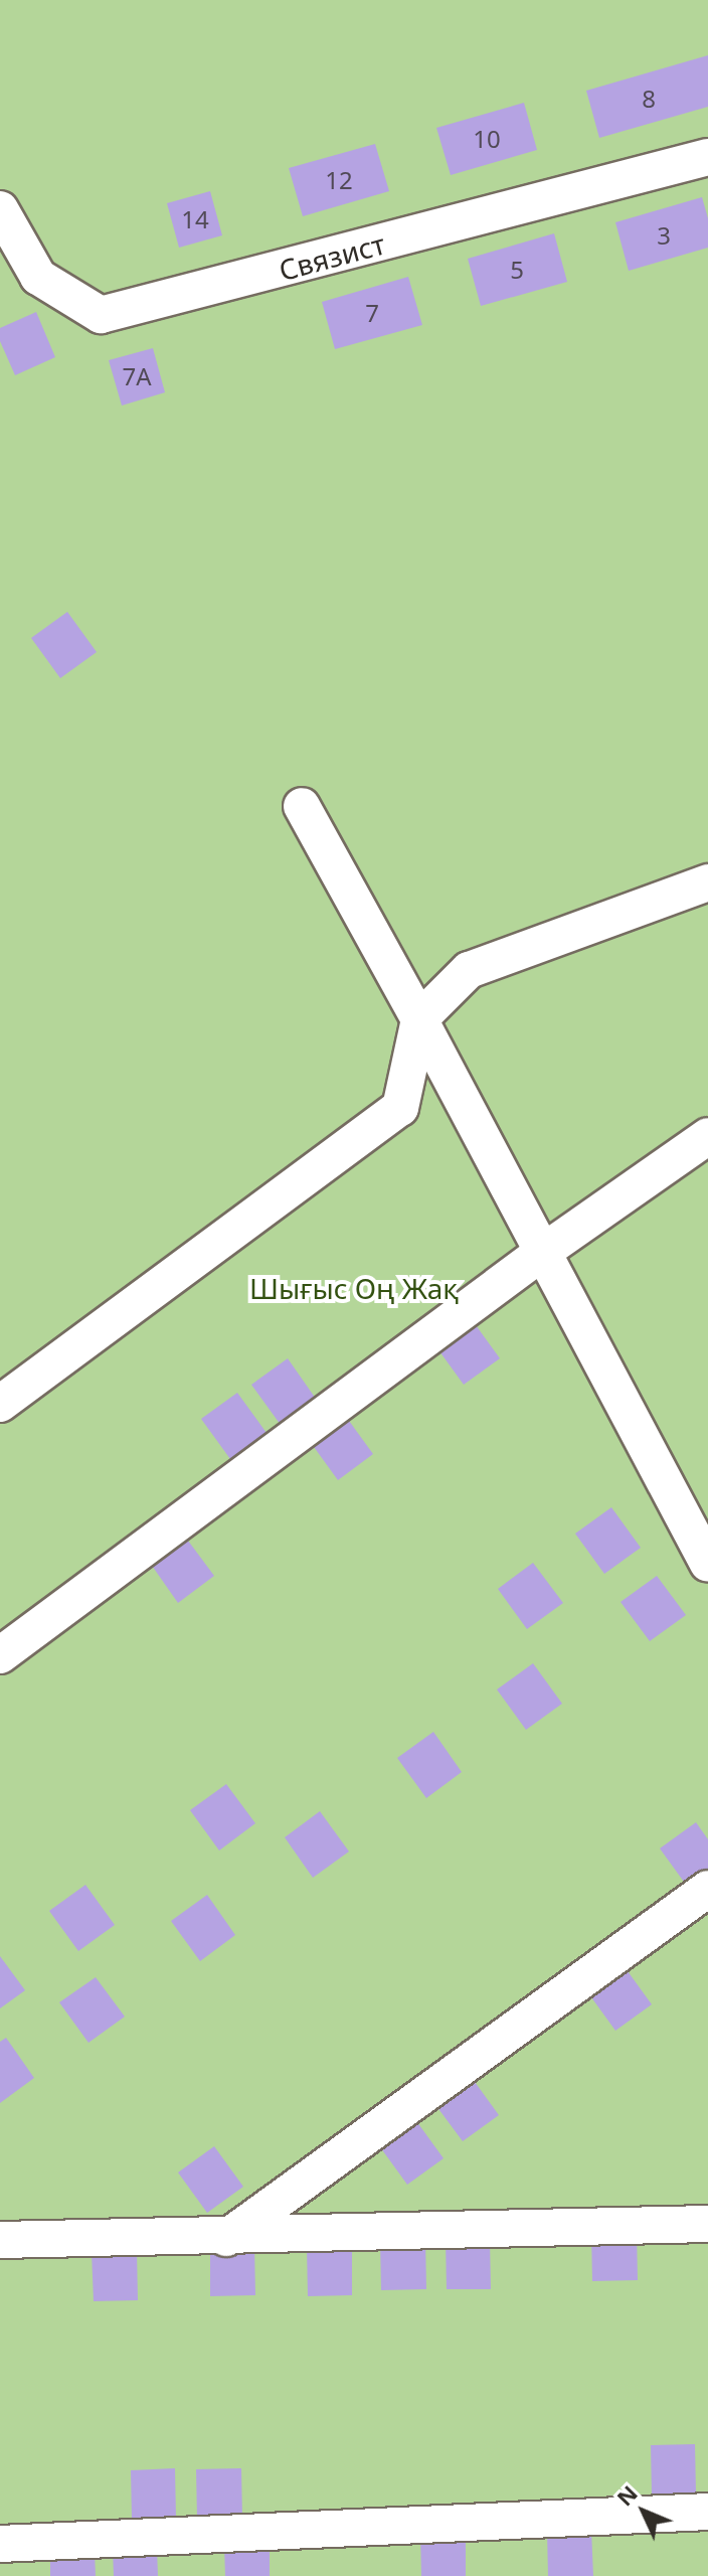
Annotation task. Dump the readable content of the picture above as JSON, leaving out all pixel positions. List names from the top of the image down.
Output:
{
  "streets": {
    "street": ["Связист"]
  },
  "parks": ["Шығыс Оң Жақ"],
  "house_numbers": [
    "8",
    "10",
    "12",
    "14",
    "3",
    "5",
    "7",
    "7А"
  ],
  "north": "top left"
}
